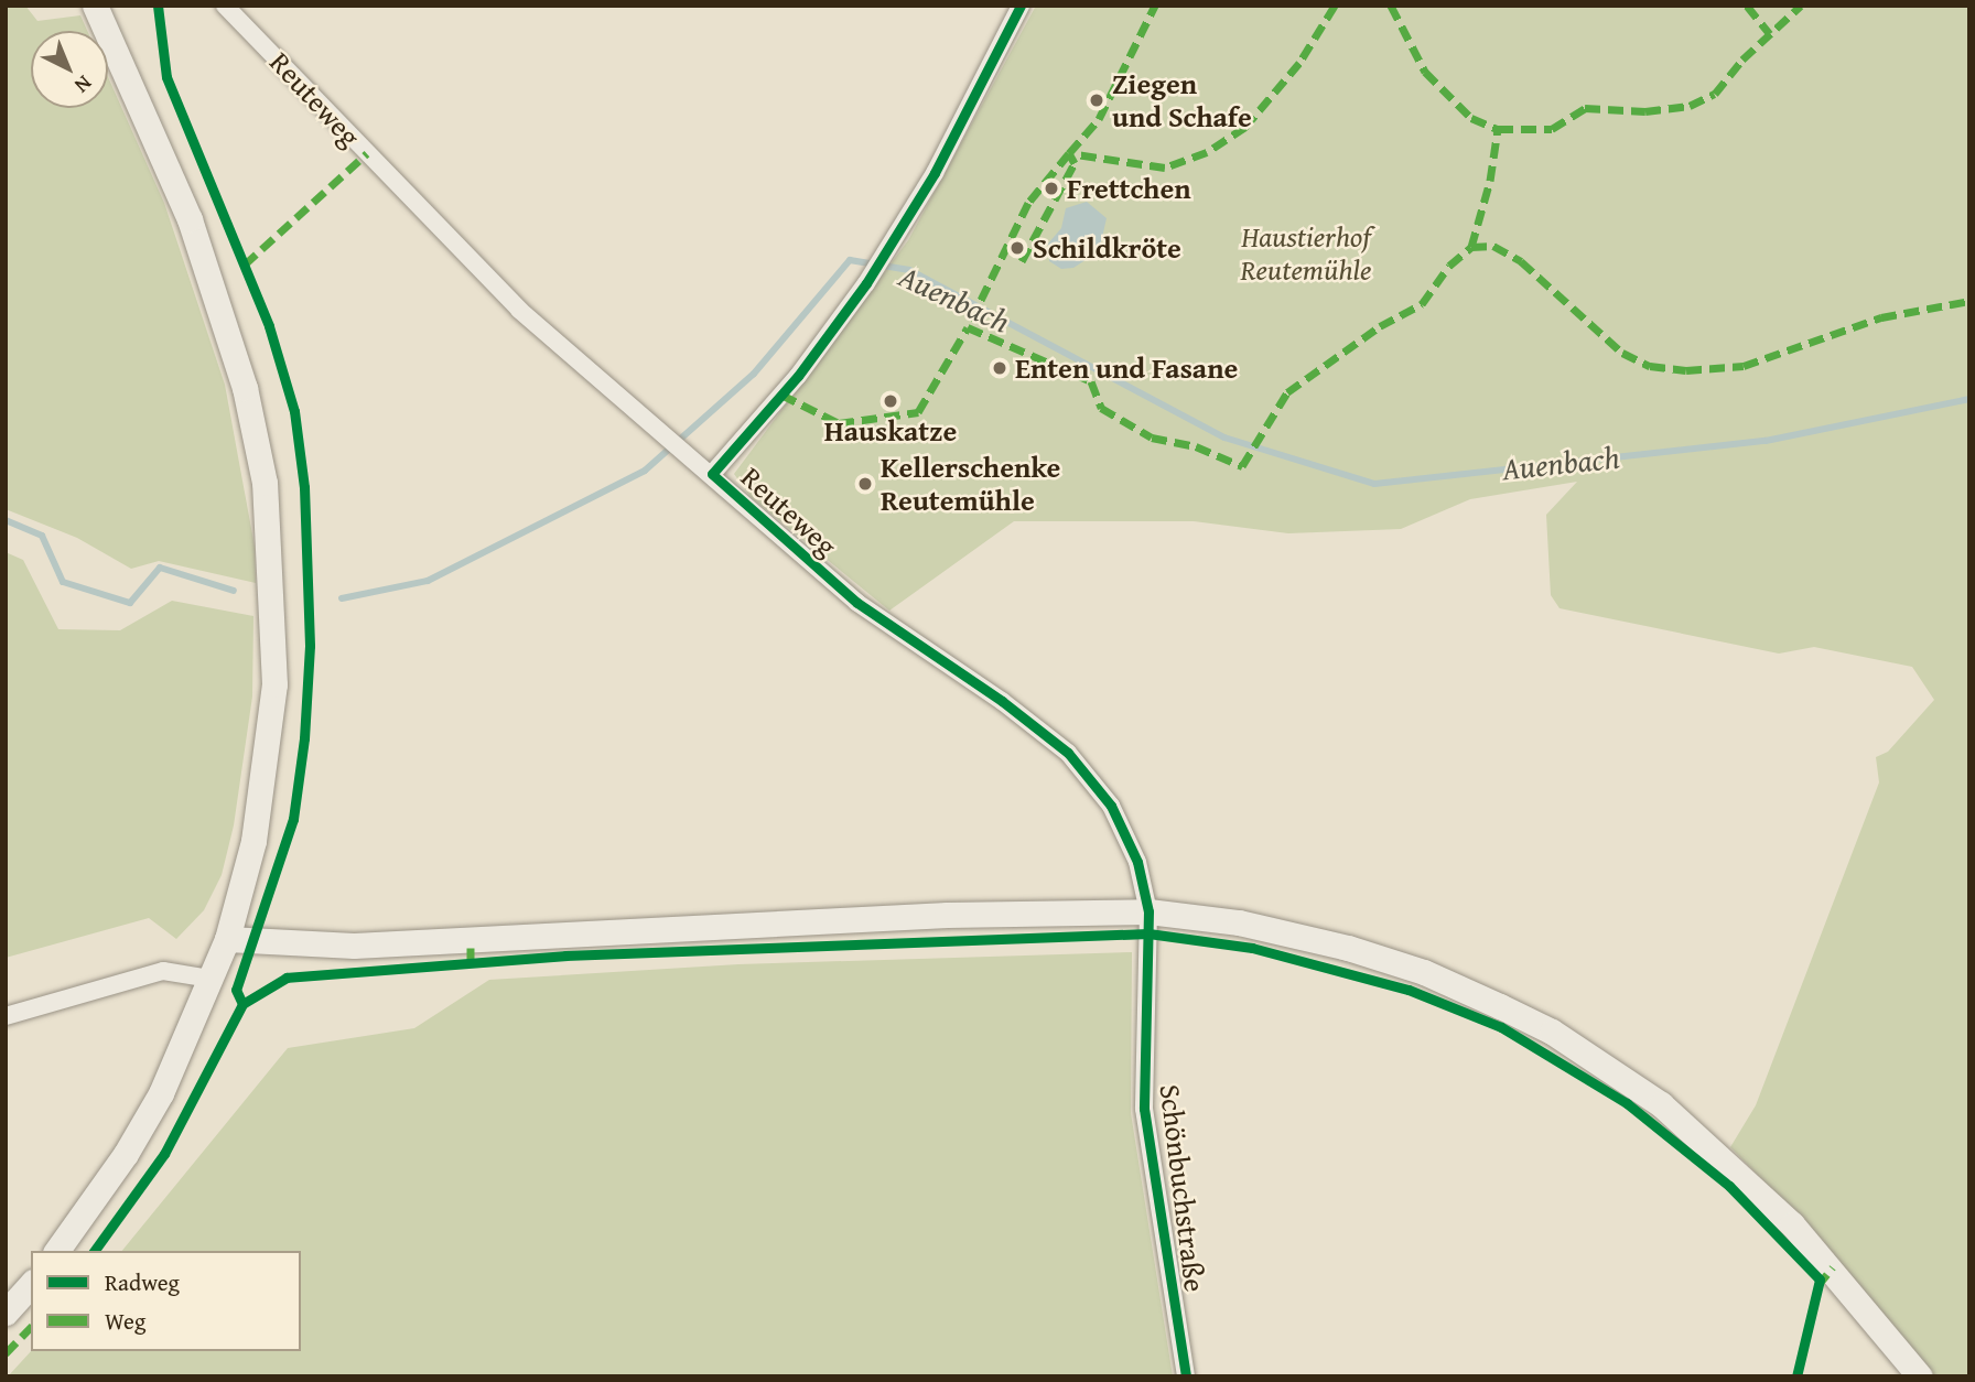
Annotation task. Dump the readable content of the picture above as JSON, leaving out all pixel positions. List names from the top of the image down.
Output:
{
  "streets": {
    "street": ["Reuteweg", "Schönbuchstraße"]
  },
  "crossings": [
    ["Reuteweg", "Schönbuchstraße"]
  ],
  "water": ["Auenbach"],
  "parks": ["Haustierhof Reutemühle"],
  "places": [
    "Ziegen und Schafe",
    "Frettchen",
    "Schildkröte",
    "Enten und Fasane",
    "Hauskatze",
    "Kellerschenke Reutemühle"
  ],
  "legend": ["Radweg", "Weg"],
  "north": "bottom right"
}
